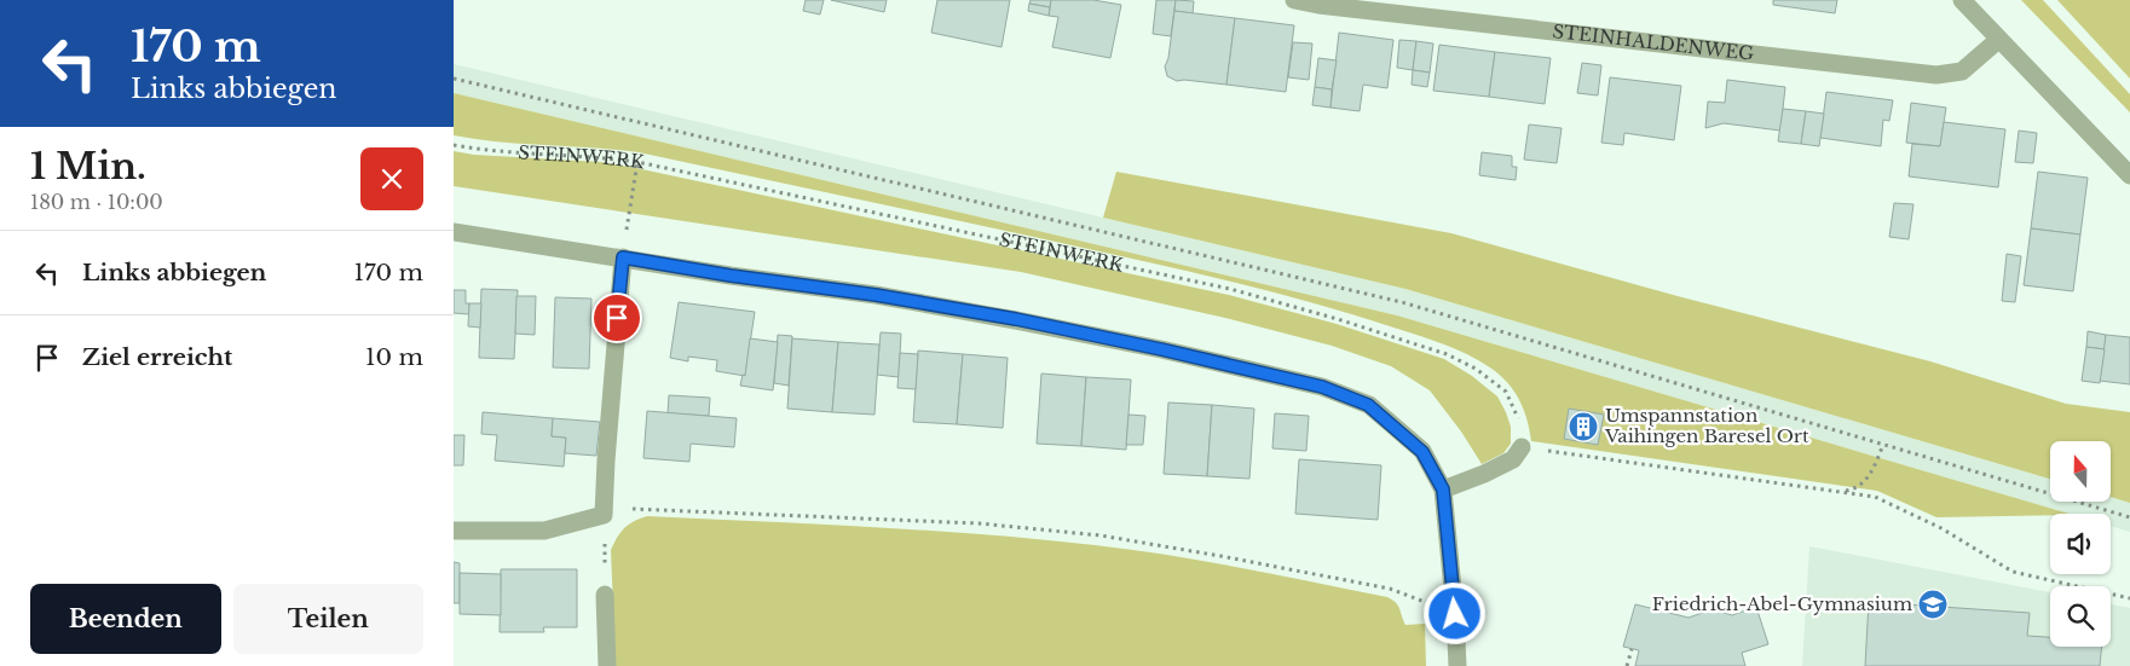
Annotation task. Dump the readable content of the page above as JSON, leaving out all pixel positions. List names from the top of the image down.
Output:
{
  "streets": {
    "street": ["STEINHALDENWEG"],
    "path": ["STEINWERK"]
  },
  "places": {
    "building": ["Umspannstation Vaihingen Baresel Ort"],
    "school or university": ["Friedrich-Abel-Gymnasium"]
  },
  "north": "top",
  "page": {
    "turn": ["170 m", "Links abbiegen"],
    "heading": ["1 Min.", "180 m · 10:00"],
    "list": [
      {
        "name": "Links abbiegen",
        "value": "170 m"
      },
      {
        "name": "Ziel erreicht",
        "value": "10 m"
      }
    ],
    "buttons": ["Beenden", "Teilen"]
  }
}
